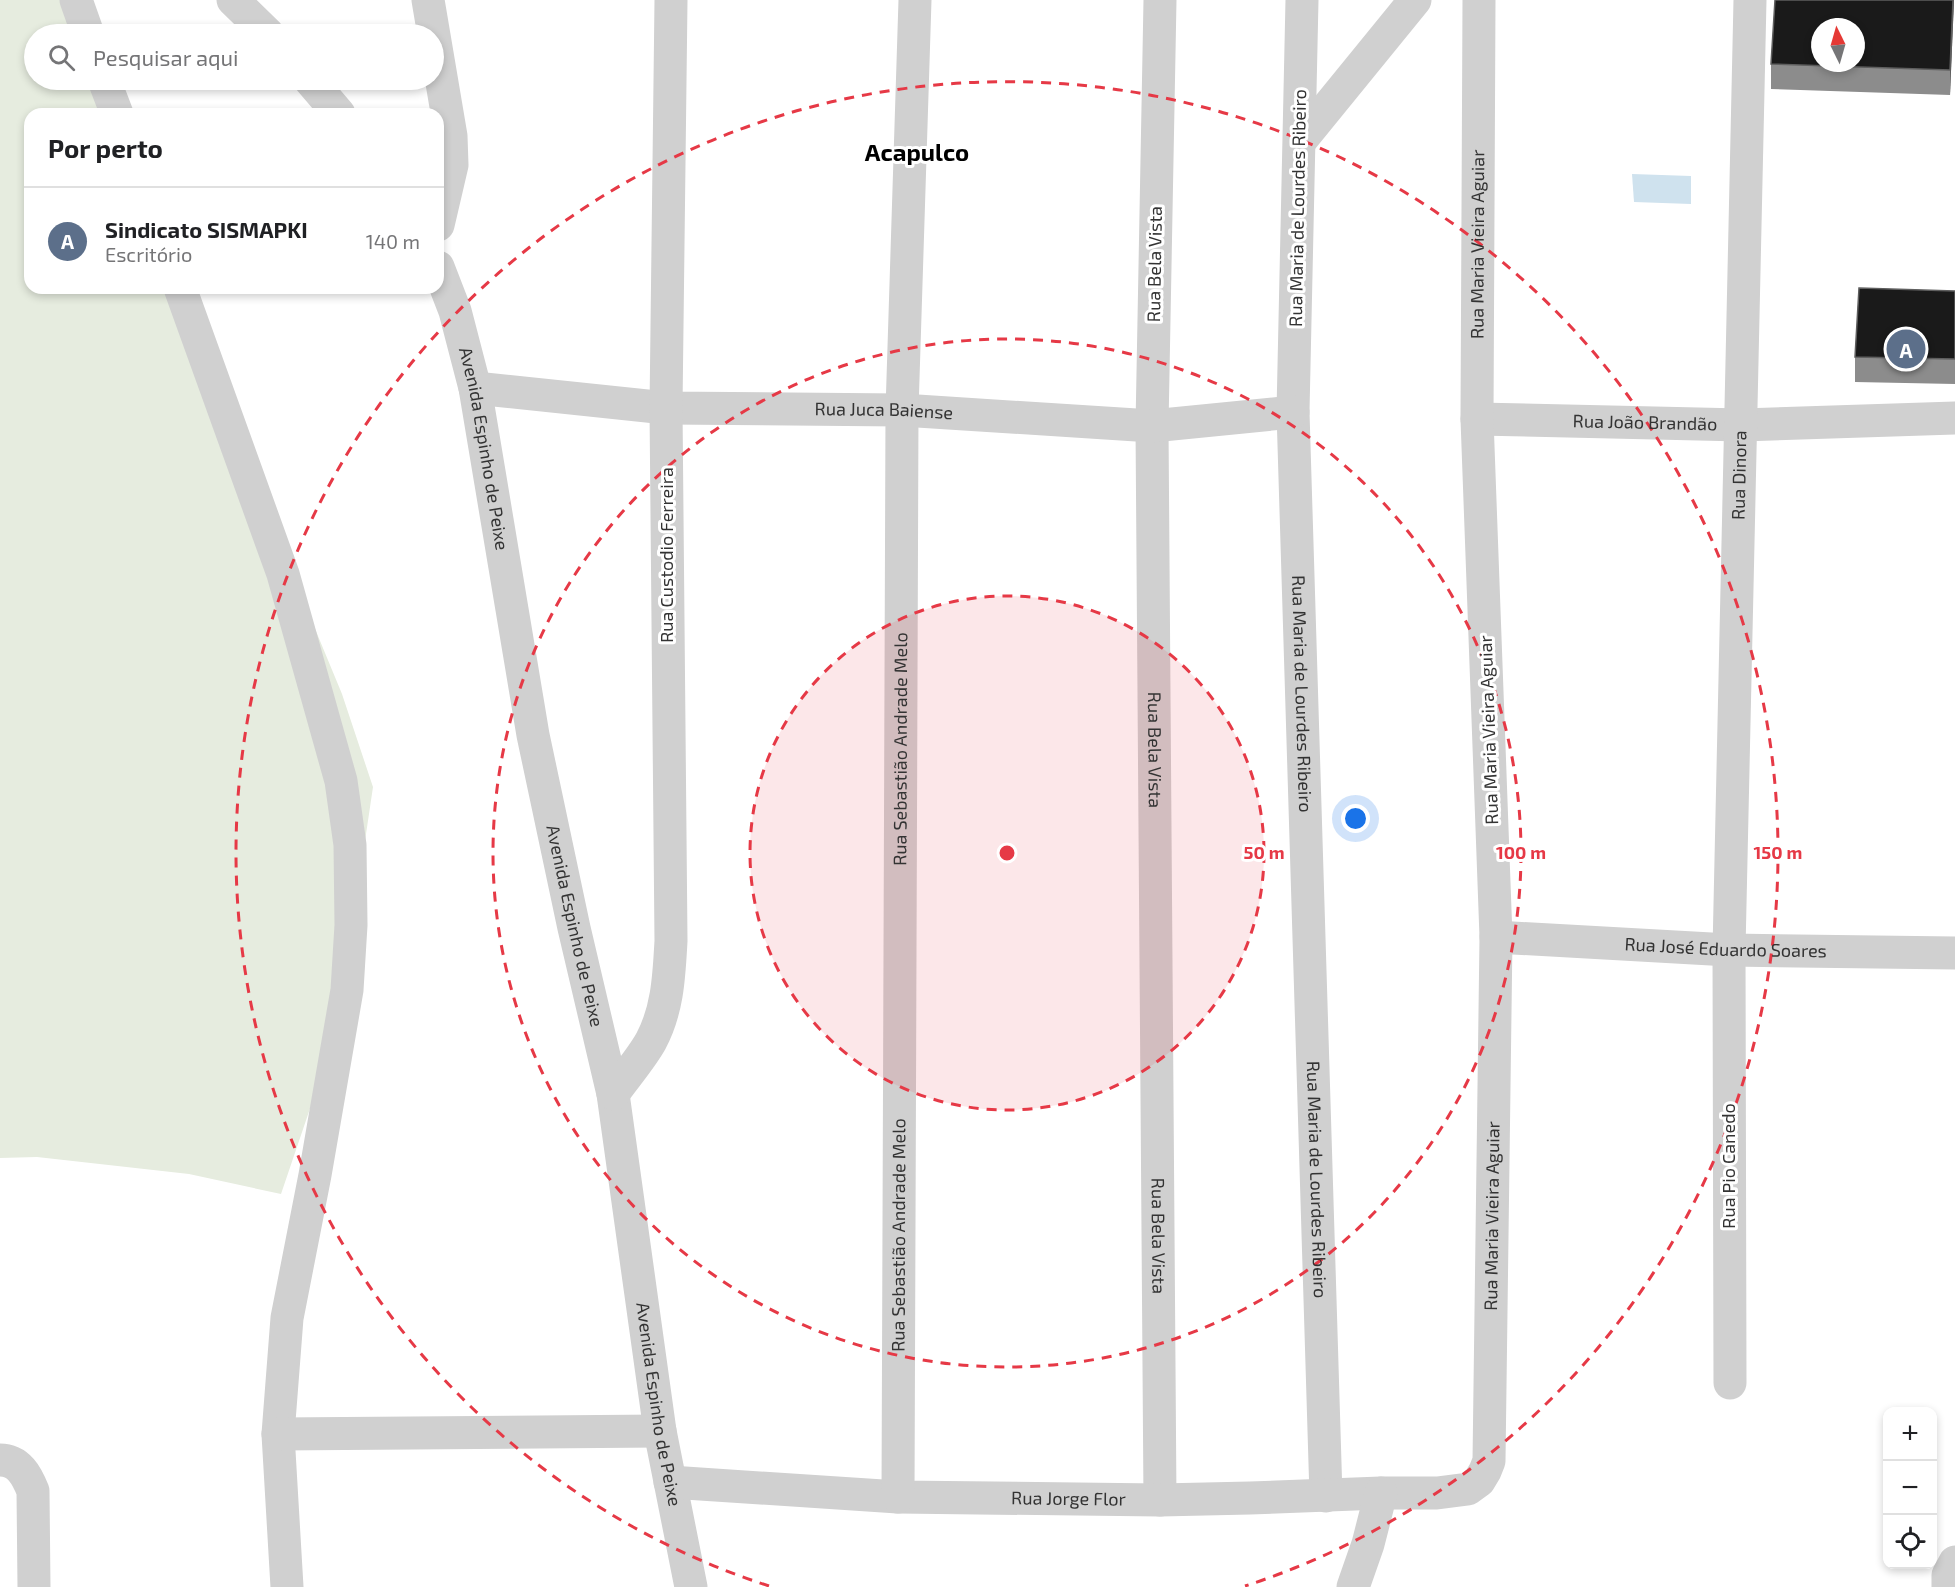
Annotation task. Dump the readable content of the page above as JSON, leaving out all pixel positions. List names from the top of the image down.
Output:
{
  "streets": {
    "street": [
      "Rua Maria de Lourdes Ribeiro",
      "Rua Maria Vieira Aguiar",
      "Rua Bela Vista",
      "Rua Juca Baiense",
      "Rua João Brandão",
      "Avenida Espinho de Peixe",
      "Rua Dinora",
      "Rua Custodio Ferreira",
      "Rua Sebastião Andrade Melo",
      "Rua José Eduardo Soares",
      "Rua Pio Canedo",
      "Rua Jorge Flor"
    ]
  },
  "crossings": [
    ["Rua Maria de Lourdes Ribeiro", "Rua Juca Baiense"],
    ["Rua Maria de Lourdes Ribeiro", "Rua Jorge Flor"],
    ["Rua Maria Vieira Aguiar", "Rua João Brandão"],
    ["Rua Maria Vieira Aguiar", "Rua José Eduardo Soares"],
    ["Rua Maria Vieira Aguiar", "Rua Jorge Flor"],
    ["Rua Bela Vista", "Rua Juca Baiense"],
    ["Rua Bela Vista", "Rua Jorge Flor"],
    ["Rua Juca Baiense", "Avenida Espinho de Peixe"],
    ["Rua Juca Baiense", "Rua Custodio Ferreira"],
    ["Rua Juca Baiense", "Rua Sebastião Andrade Melo"],
    ["Rua João Brandão", "Rua Dinora"],
    ["Avenida Espinho de Peixe", "Rua Custodio Ferreira"],
    ["Avenida Espinho de Peixe", "Rua Jorge Flor"],
    ["Rua Dinora", "Rua José Eduardo Soares"],
    ["Rua Dinora", "Rua Pio Canedo"],
    ["Rua Sebastião Andrade Melo", "Rua Jorge Flor"],
    ["Rua José Eduardo Soares", "Rua Pio Canedo"]
  ],
  "districts": ["Acapulco"],
  "north": "top",
  "page": {
    "search": "Pesquisar aqui",
    "heading": "Por perto",
    "list": [
      {
        "mark": "A",
        "name": "Sindicato SISMAPKI",
        "note": "Escritório",
        "value": "140 m"
      }
    ],
    "pins": "A",
    "map_buttons": ["+", "−"]
  },
  "rings": ["50 m", "100 m", "150 m"]
}
